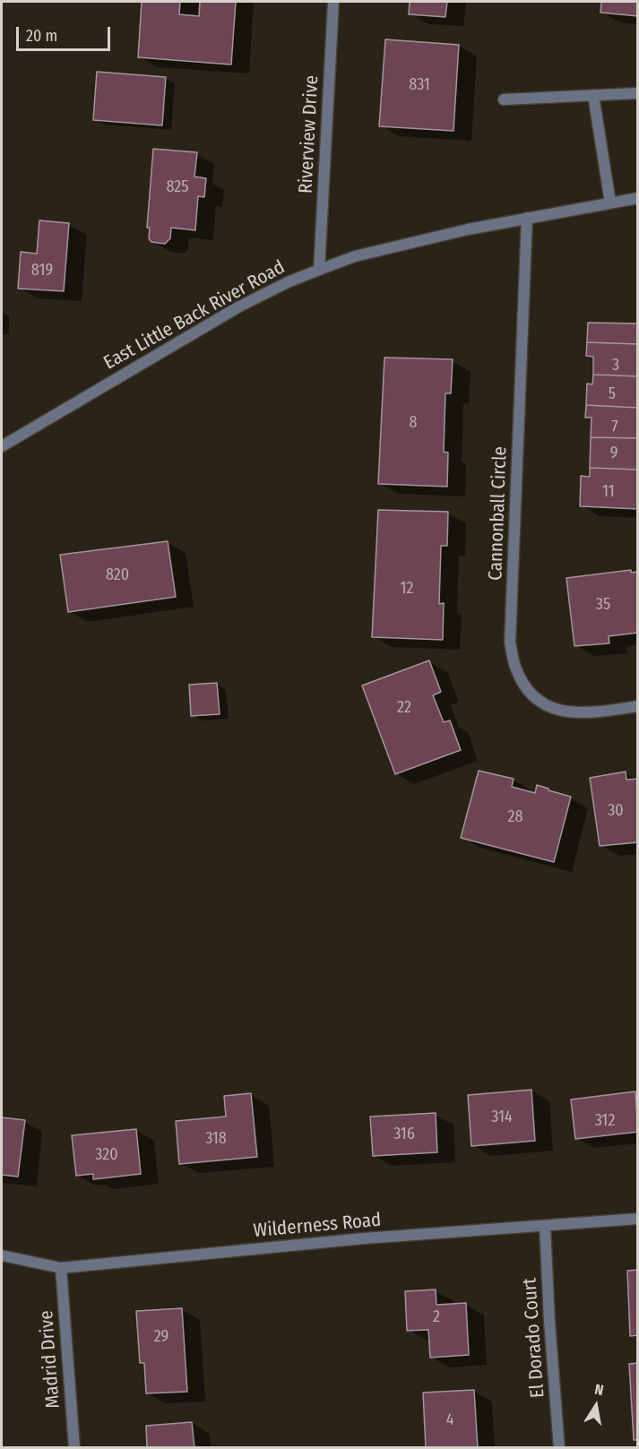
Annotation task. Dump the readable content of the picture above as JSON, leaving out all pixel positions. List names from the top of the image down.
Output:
{
  "streets": {
    "street": [
      "Riverview Drive",
      "East Little Back River Road",
      "Cannonball Circle",
      "Wilderness Road",
      "El Dorado Court",
      "Madrid Drive"
    ]
  },
  "crossings": [
    ["Riverview Drive", "East Little Back River Road"],
    ["East Little Back River Road", "Cannonball Circle"],
    ["Wilderness Road", "El Dorado Court"],
    ["Wilderness Road", "Madrid Drive"]
  ],
  "house_numbers": [
    "831",
    "825",
    "819",
    "3",
    "5",
    "8",
    "7",
    "9",
    "11",
    "820",
    "12",
    "35",
    "22",
    "30",
    "28",
    "314",
    "312",
    "316",
    "318",
    "320",
    "2",
    "29",
    "4"
  ],
  "scale_bar": "20 m",
  "north": "top"
}
